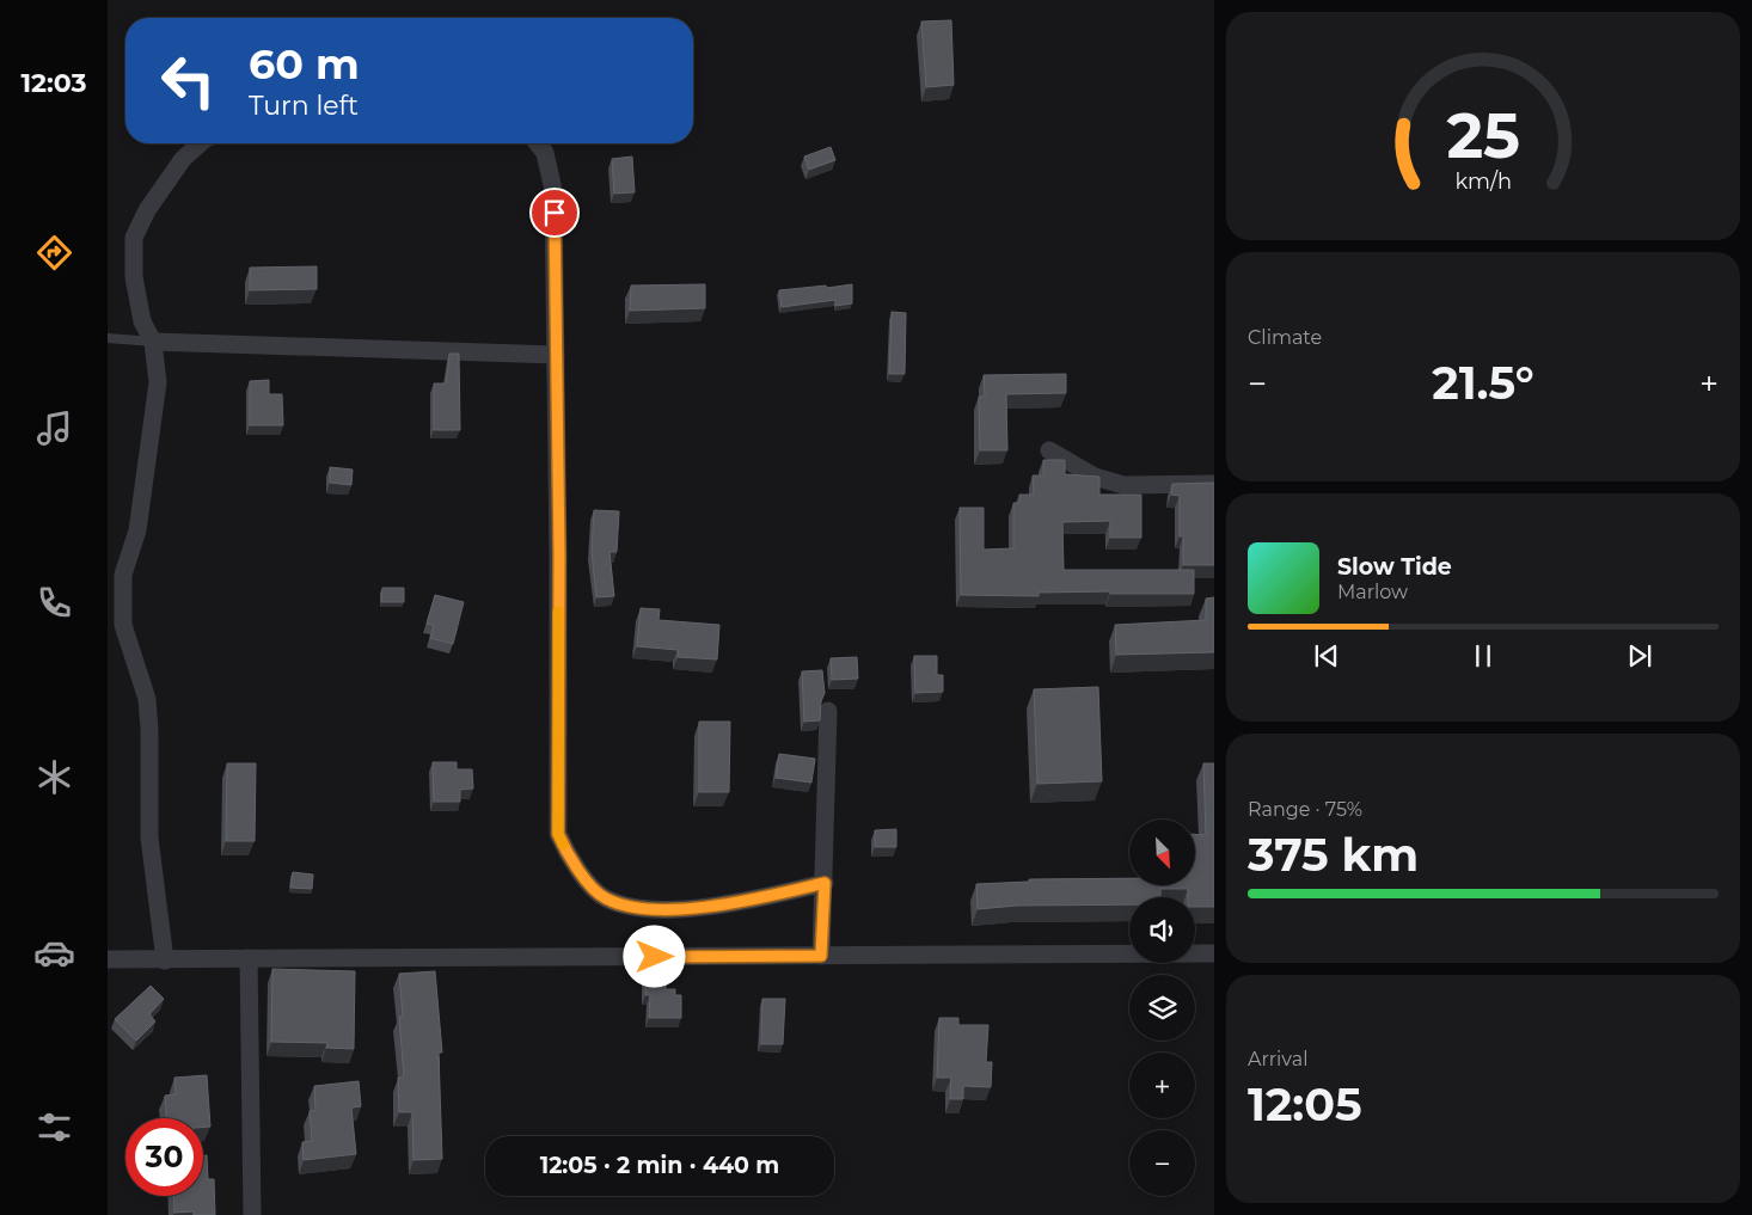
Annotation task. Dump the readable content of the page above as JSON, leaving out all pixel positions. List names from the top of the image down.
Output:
{
  "north": "bottom right",
  "page": {
    "tabs": "12:03",
    "turn": ["60 m", "Turn left"],
    "tile": [
      "Climate",
      ["Range · 75%", "375 km"],
      ["Arrival", "12:05"]
    ],
    "heat": ["−", "21.5°", "+"],
    "song": ["Slow Tide", "Marlow"],
    "map_buttons": ["+", "−"],
    "limit": "30",
    "trip": "12:05 · 2 min · 440 m",
    "gauge": ["25", "km/h"]
  }
}
